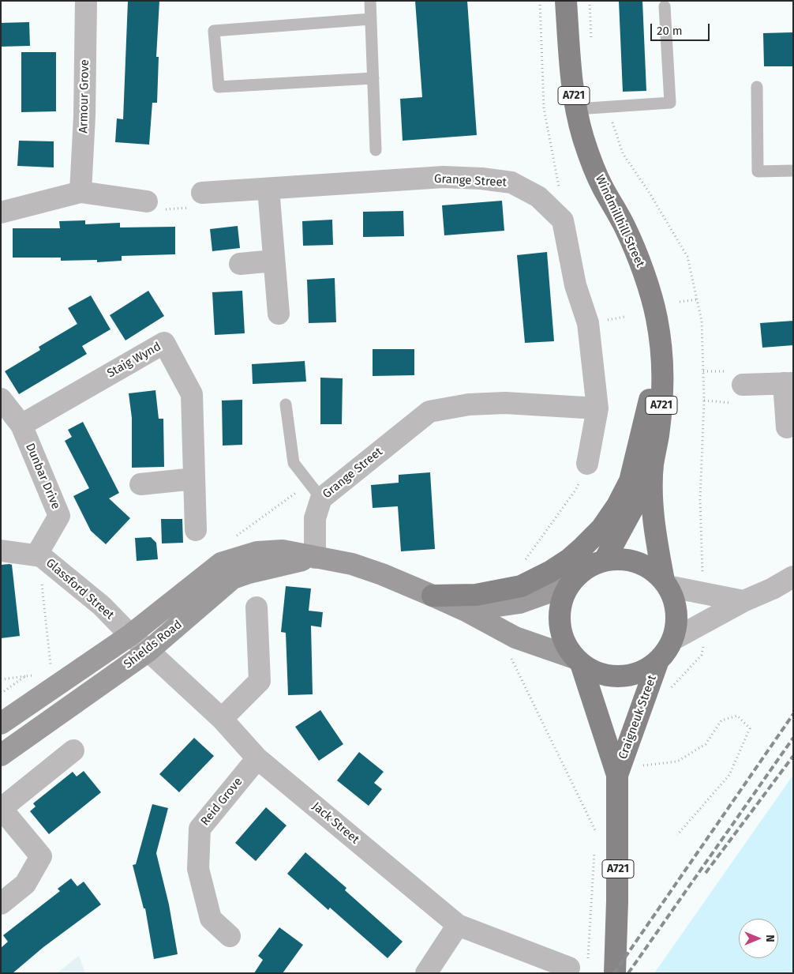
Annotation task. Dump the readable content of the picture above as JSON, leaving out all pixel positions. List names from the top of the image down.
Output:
{
  "streets": {
    "main road": [
      "A721",
      "Windmillhill Street",
      "Shields Road",
      "Craigneuk Street"
    ],
    "street": [
      "Armour Grove",
      "Grange Street",
      "Staig Wynd",
      "Dunbar Drive",
      "Glassford Street",
      "Reid Grove",
      "Jack Street"
    ]
  },
  "crossings": [
    ["Grange Street", "Shields Road"],
    ["Windmillhill Street", "Shields Road"],
    ["Windmillhill Street", "Craigneuk Street"],
    ["Staig Wynd", "Dunbar Drive"],
    ["Dunbar Drive", "Glassford Street"],
    ["Glassford Street", "Shields Road"],
    ["Glassford Street", "Jack Street"],
    ["Shields Road", "Craigneuk Street"],
    ["Shields Road", "Jack Street"],
    ["Reid Grove", "Jack Street"]
  ],
  "scale_bar": "20 m",
  "north": "right"
}
